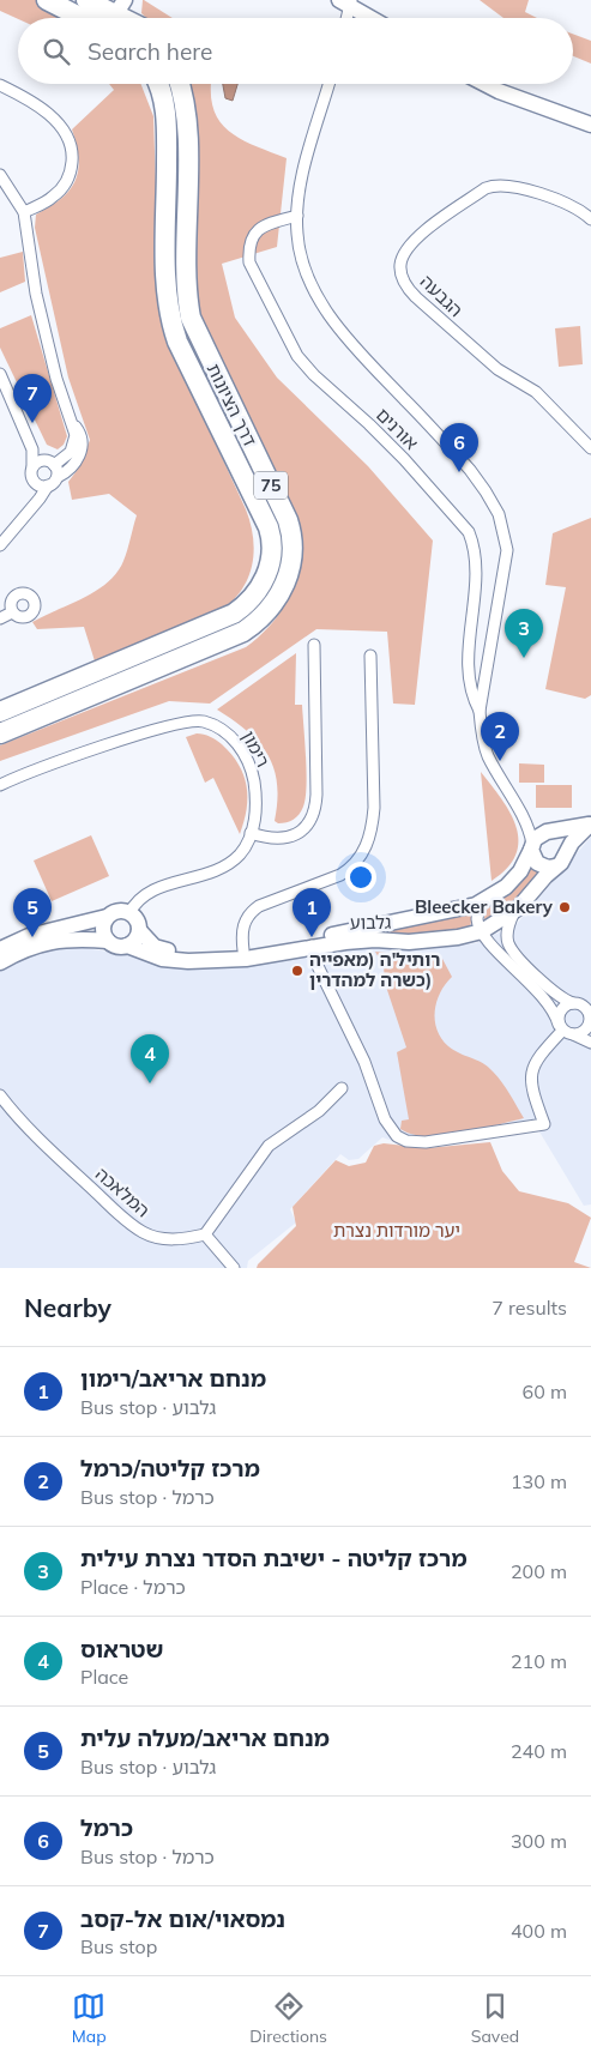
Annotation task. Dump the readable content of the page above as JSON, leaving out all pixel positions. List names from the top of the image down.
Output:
{
  "streets": {
    "highway": ["דרך הציונות", "75"],
    "street": [
      "הגבעה",
      "אורנים",
      "רימון",
      "גלבוע",
      "המלאכה"
    ]
  },
  "crossings": [
    ["רימון", "גלבוע"]
  ],
  "parks": ["יער מורדות נצרת"],
  "places": ["Bleecker Bakery", "רותיל'ה (מאפייה כשרה למהדרין)"],
  "page": {
    "search": "Search here",
    "pins": [
      "7",
      "6",
      "3",
      "2",
      "1",
      "5",
      "4"
    ],
    "heading": ["Nearby", "7 results"],
    "list": [
      {
        "mark": "1",
        "name": "מנחם אריאב/רימון",
        "note": "Bus stop · גלבוע",
        "value": "60 m"
      },
      {
        "mark": "2",
        "name": "מרכז קליטה/כרמל",
        "note": "Bus stop · כרמל",
        "value": "130 m"
      },
      {
        "mark": "3",
        "name": "מרכז קליטה - ישיבת הסדר נצרת עילית",
        "note": "Place · כרמל",
        "value": "200 m"
      },
      {
        "mark": "4",
        "name": "שטראוס",
        "note": "Place",
        "value": "210 m"
      },
      {
        "mark": "5",
        "name": "מנחם אריאב/מעלה עלית",
        "note": "Bus stop · גלבוע",
        "value": "240 m"
      },
      {
        "mark": "6",
        "name": "כרמל",
        "note": "Bus stop · כרמל",
        "value": "300 m"
      },
      {
        "mark": "7",
        "name": "נמסאוי/אום אל-קסב",
        "note": "Bus stop",
        "value": "400 m"
      }
    ],
    "nav": ["Map", "Directions", "Saved"]
  }
}
